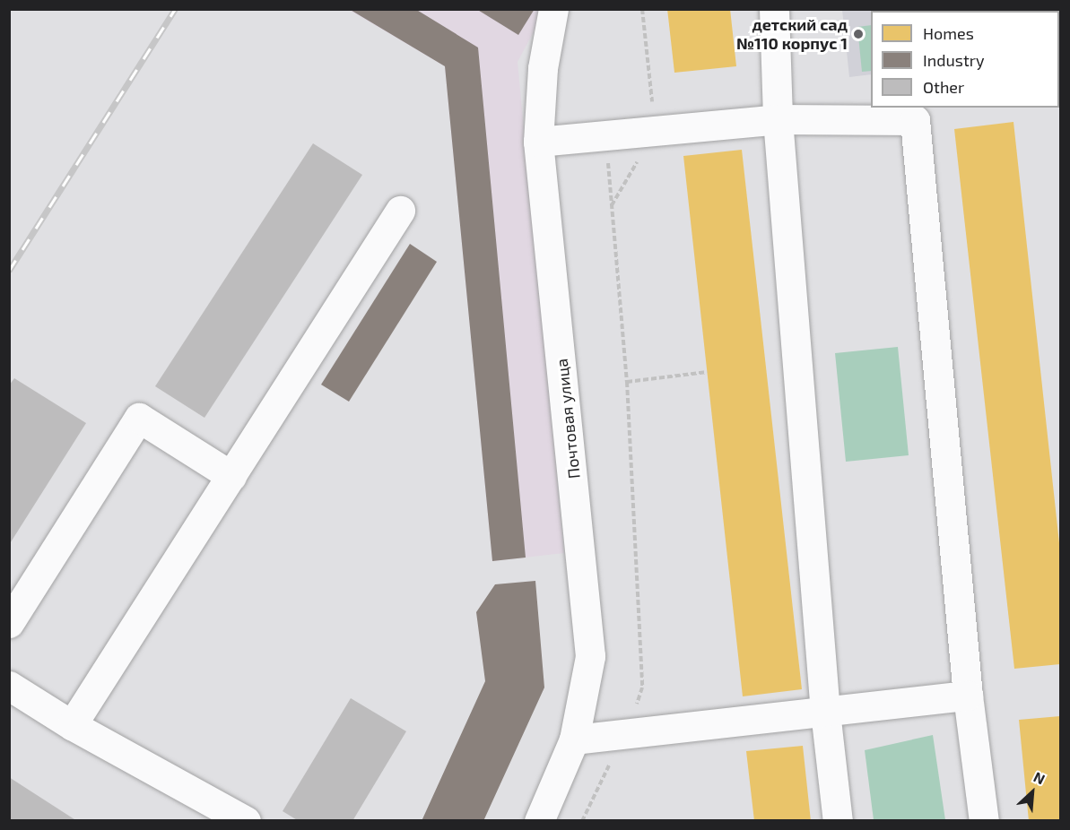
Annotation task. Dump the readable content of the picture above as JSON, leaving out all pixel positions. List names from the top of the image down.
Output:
{
  "streets": {
    "street": ["Почтовая улица"]
  },
  "places": ["детский сад №110 корпус 1"],
  "legend": ["Homes", "Industry", "Other"],
  "north": "top right"
}
